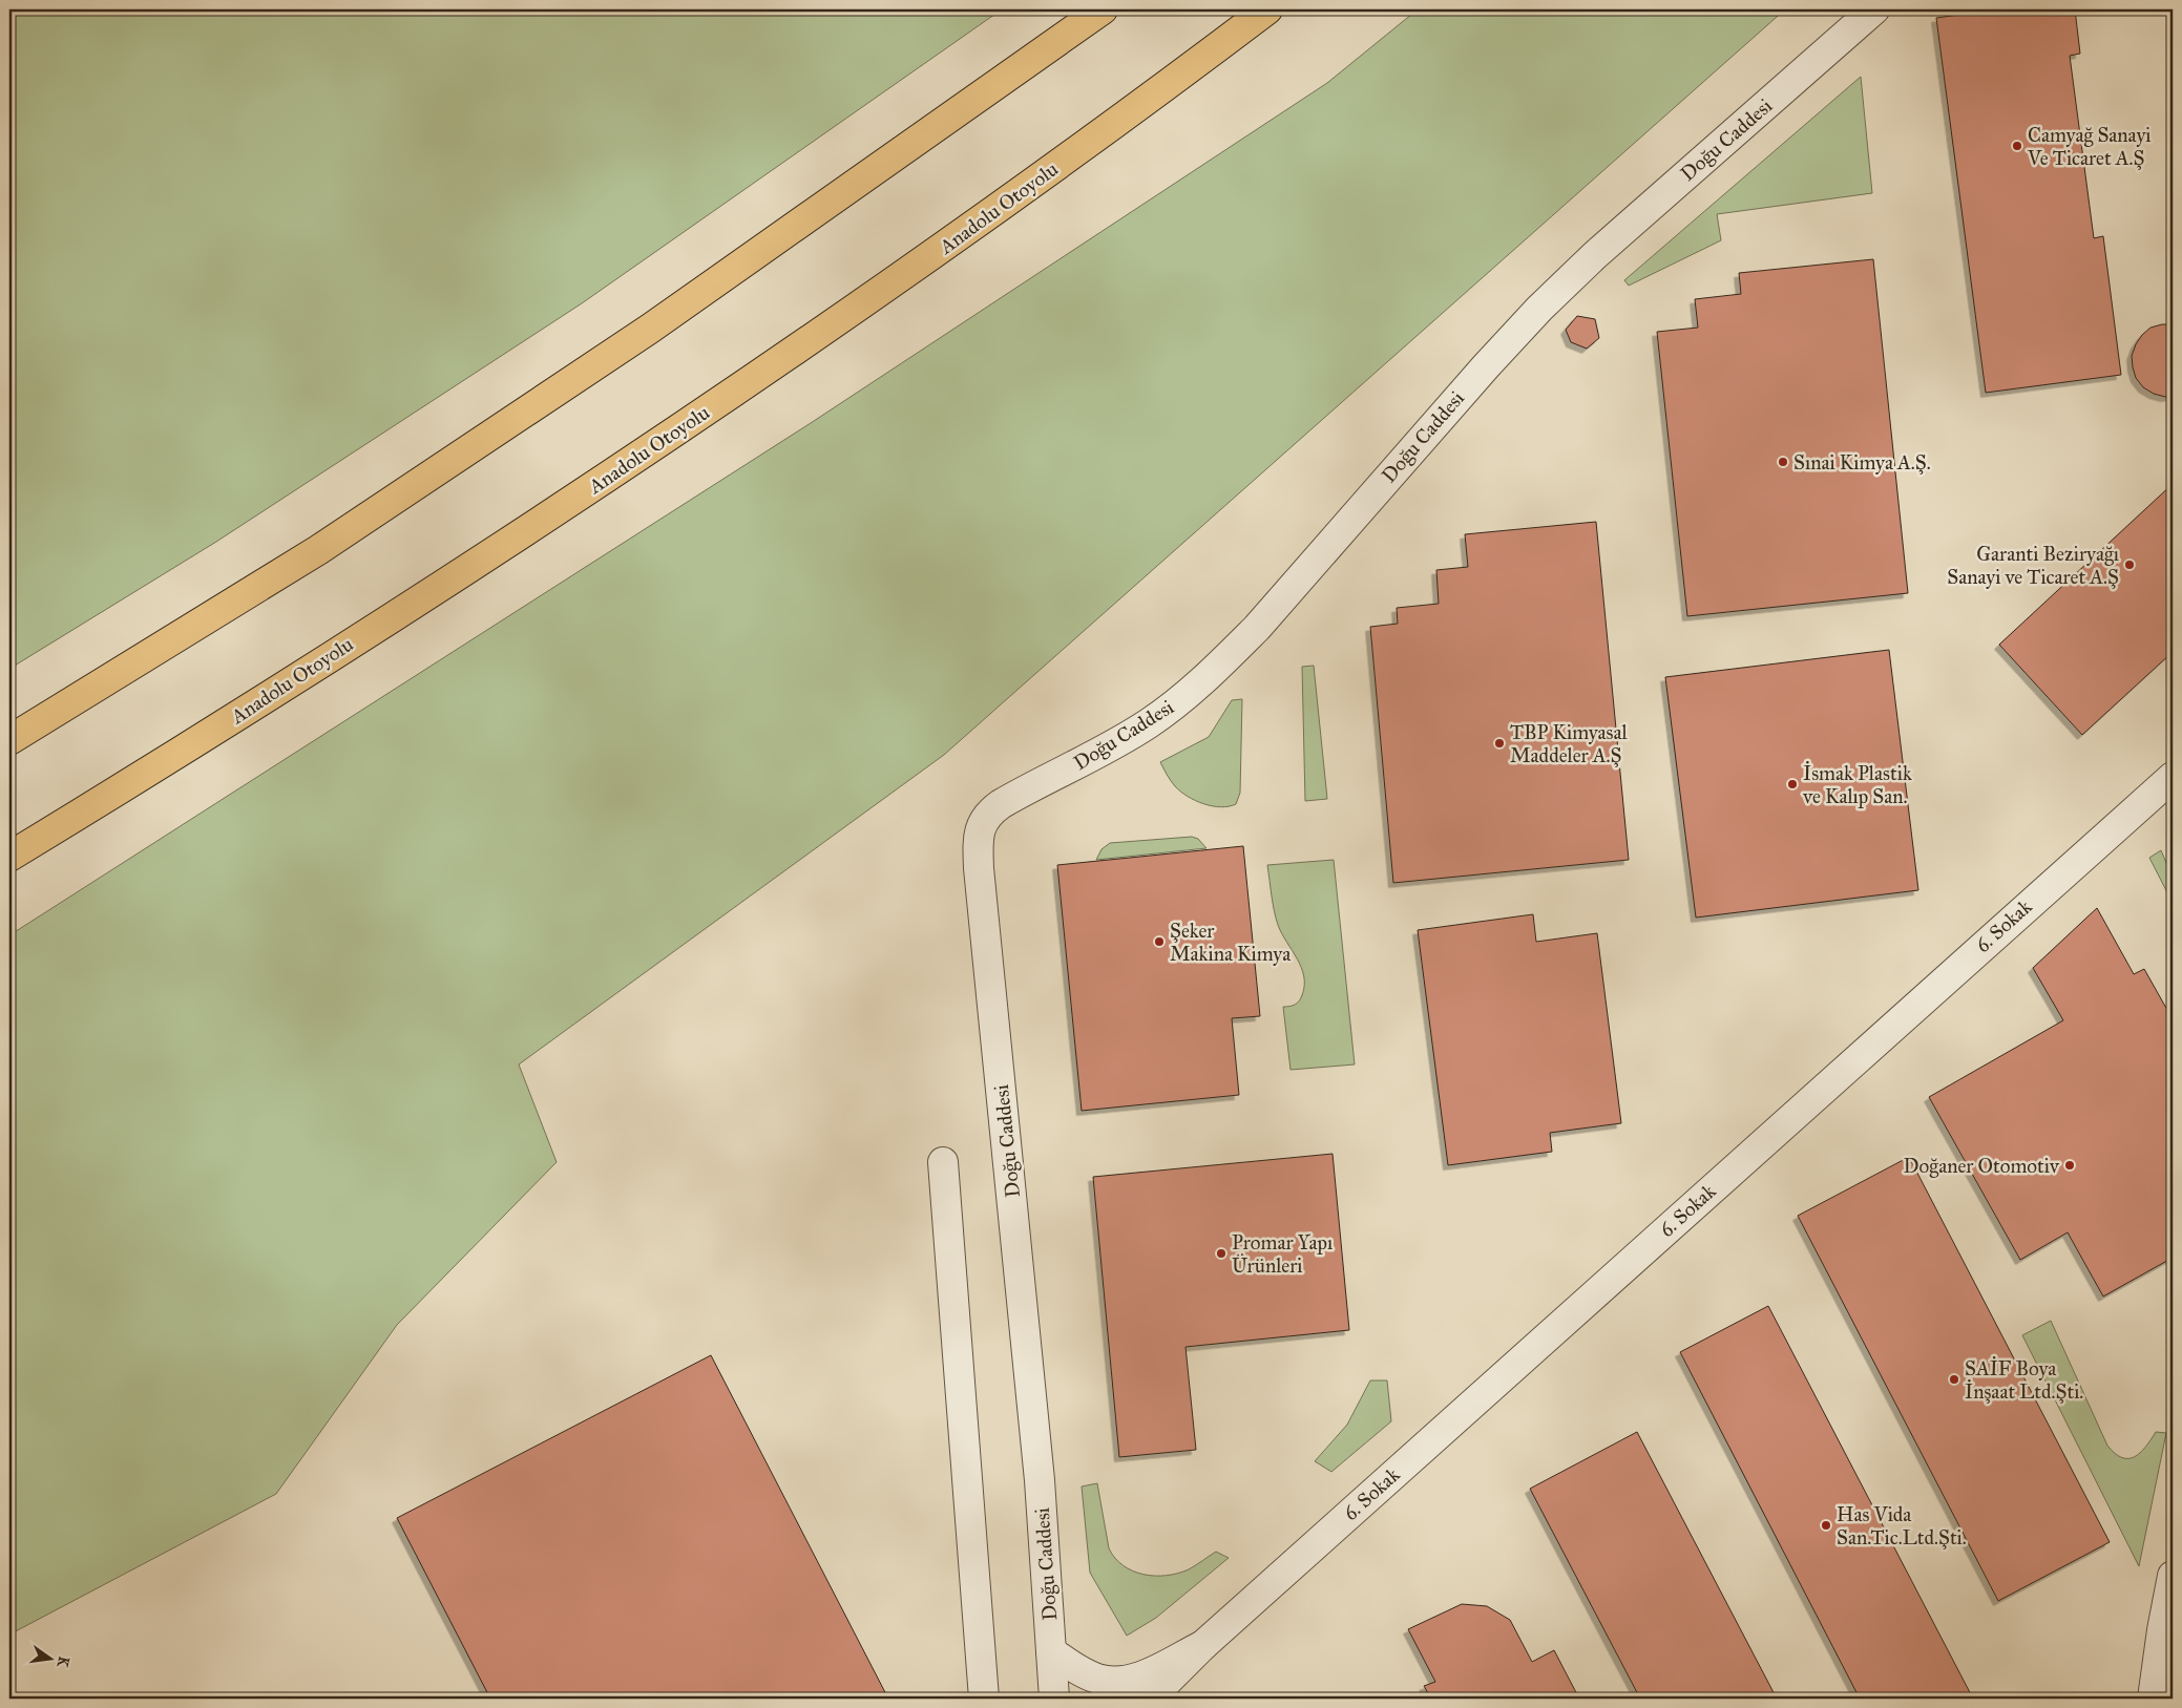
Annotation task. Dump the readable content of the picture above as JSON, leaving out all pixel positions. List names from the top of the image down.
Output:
{
  "streets": {
    "highway": ["Anadolu Otoyolu"],
    "street": ["Doğu Caddesi", "6. Sokak"]
  },
  "crossings": [
    ["Doğu Caddesi", "6. Sokak"]
  ],
  "places": [
    "Camyağ Sanayi Ve Ticaret A.Ş",
    "Sınai Kimya A.Ş.",
    "Garanti Beziryağı Sanayi ve Ticaret A.Ş",
    "TBP Kimyasal Maddeler A.Ş",
    "İsmak Plastik ve Kalıp San.",
    "Şeker Makina Kimya",
    "Doğaner Otomotiv",
    "Promar Yapı Ürünleri",
    "SAİF Boya İnşaat Ltd.Şti.",
    "Has Vida San.Tic.Ltd.Şti."
  ],
  "north": "right"
}
